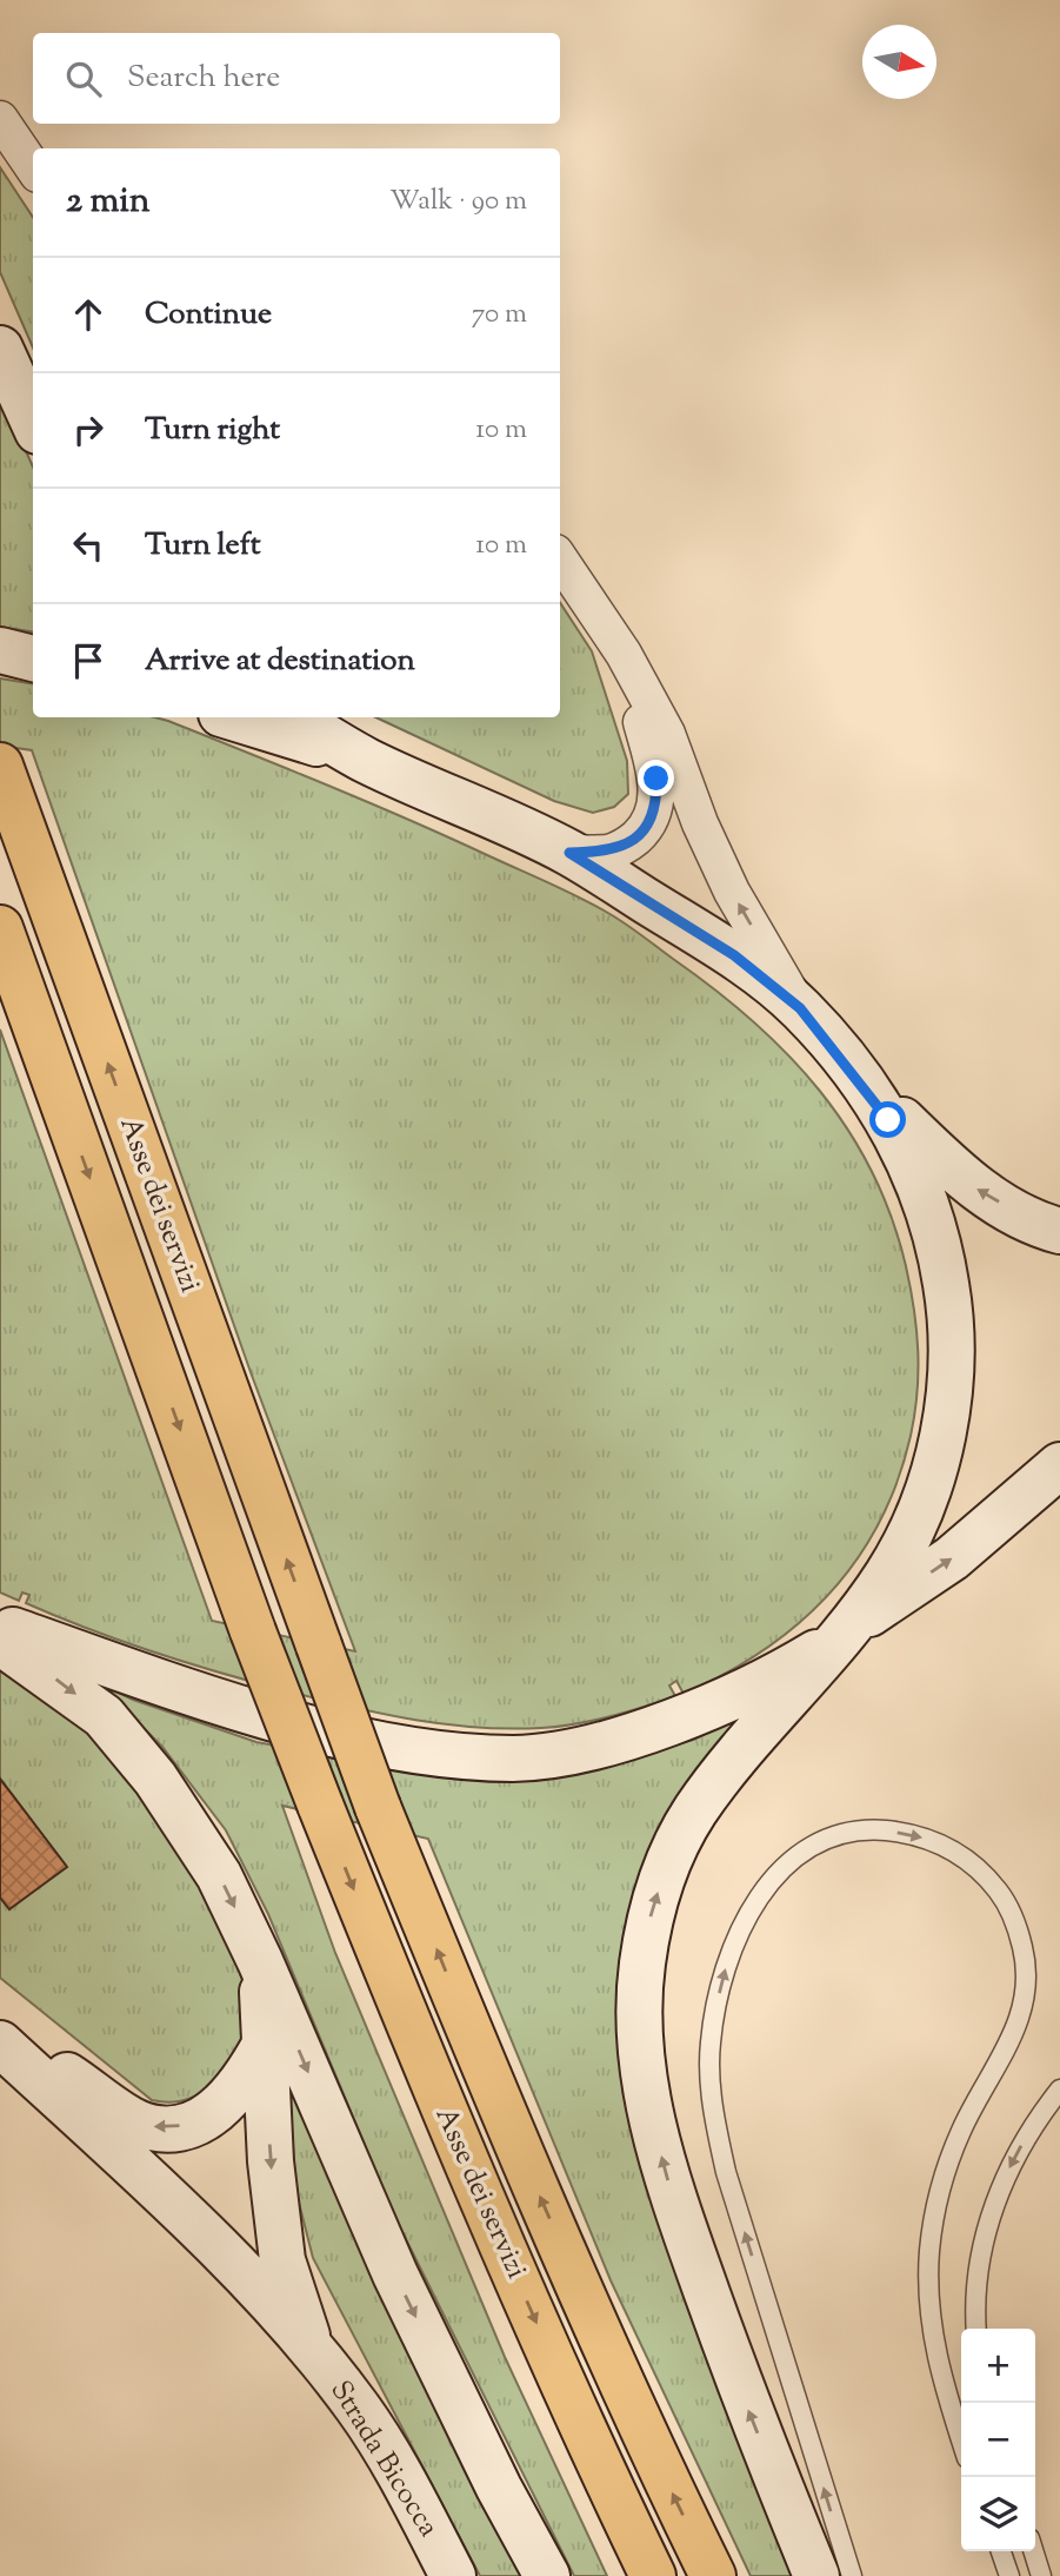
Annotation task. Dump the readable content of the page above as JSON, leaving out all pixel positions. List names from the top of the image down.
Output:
{
  "streets": {
    "main road": ["Asse dei servizi", "Strada Bicocca"]
  },
  "north": "right",
  "page": {
    "search": "Search here",
    "heading": ["2 min", "Walk · 90 m"],
    "list": [
      ["Continue", "70 m"],
      ["Turn right", "10 m"],
      ["Turn left", "10 m"],
      "Arrive at destination"
    ],
    "map_buttons": ["+", "−"]
  }
}
